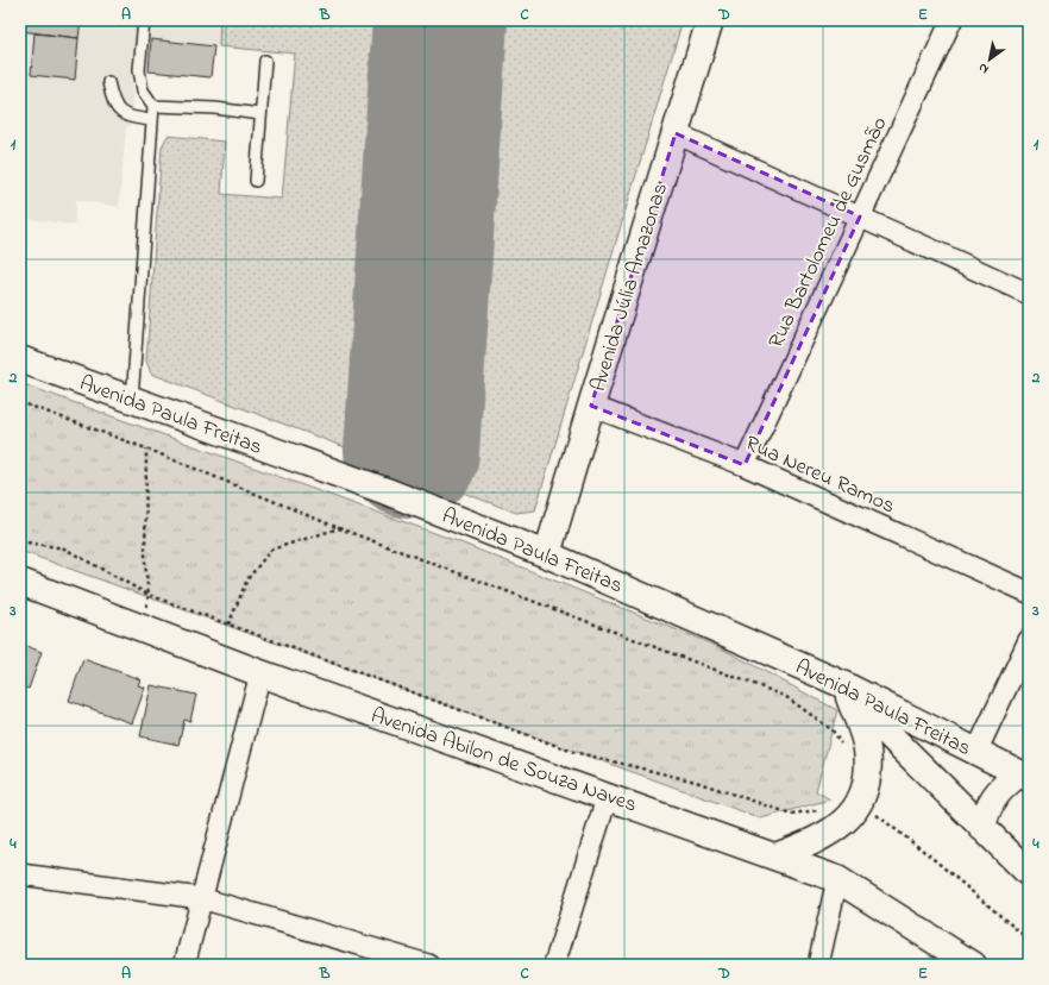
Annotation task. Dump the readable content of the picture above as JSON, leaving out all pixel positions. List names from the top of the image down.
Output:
{
  "streets": {
    "main road": ["Avenida Júlia Amazonas", "Avenida Paula Freitas", "Avenida Abilon de Souza Naves"],
    "street": ["Rua Bartolomeu de Gusmão", "Rua Nereu Ramos"]
  },
  "crossings": [
    ["Rua Bartolomeu de Gusmão", "Rua Nereu Ramos"],
    ["Avenida Júlia Amazonas", "Avenida Paula Freitas"],
    ["Avenida Júlia Amazonas", "Rua Nereu Ramos"]
  ],
  "north": "bottom left",
  "grid": {
    "columns": [
      "A",
      "B",
      "C",
      "D",
      "E"
    ],
    "rows": [
      "1",
      "2",
      "3",
      "4"
    ]
  }
}
